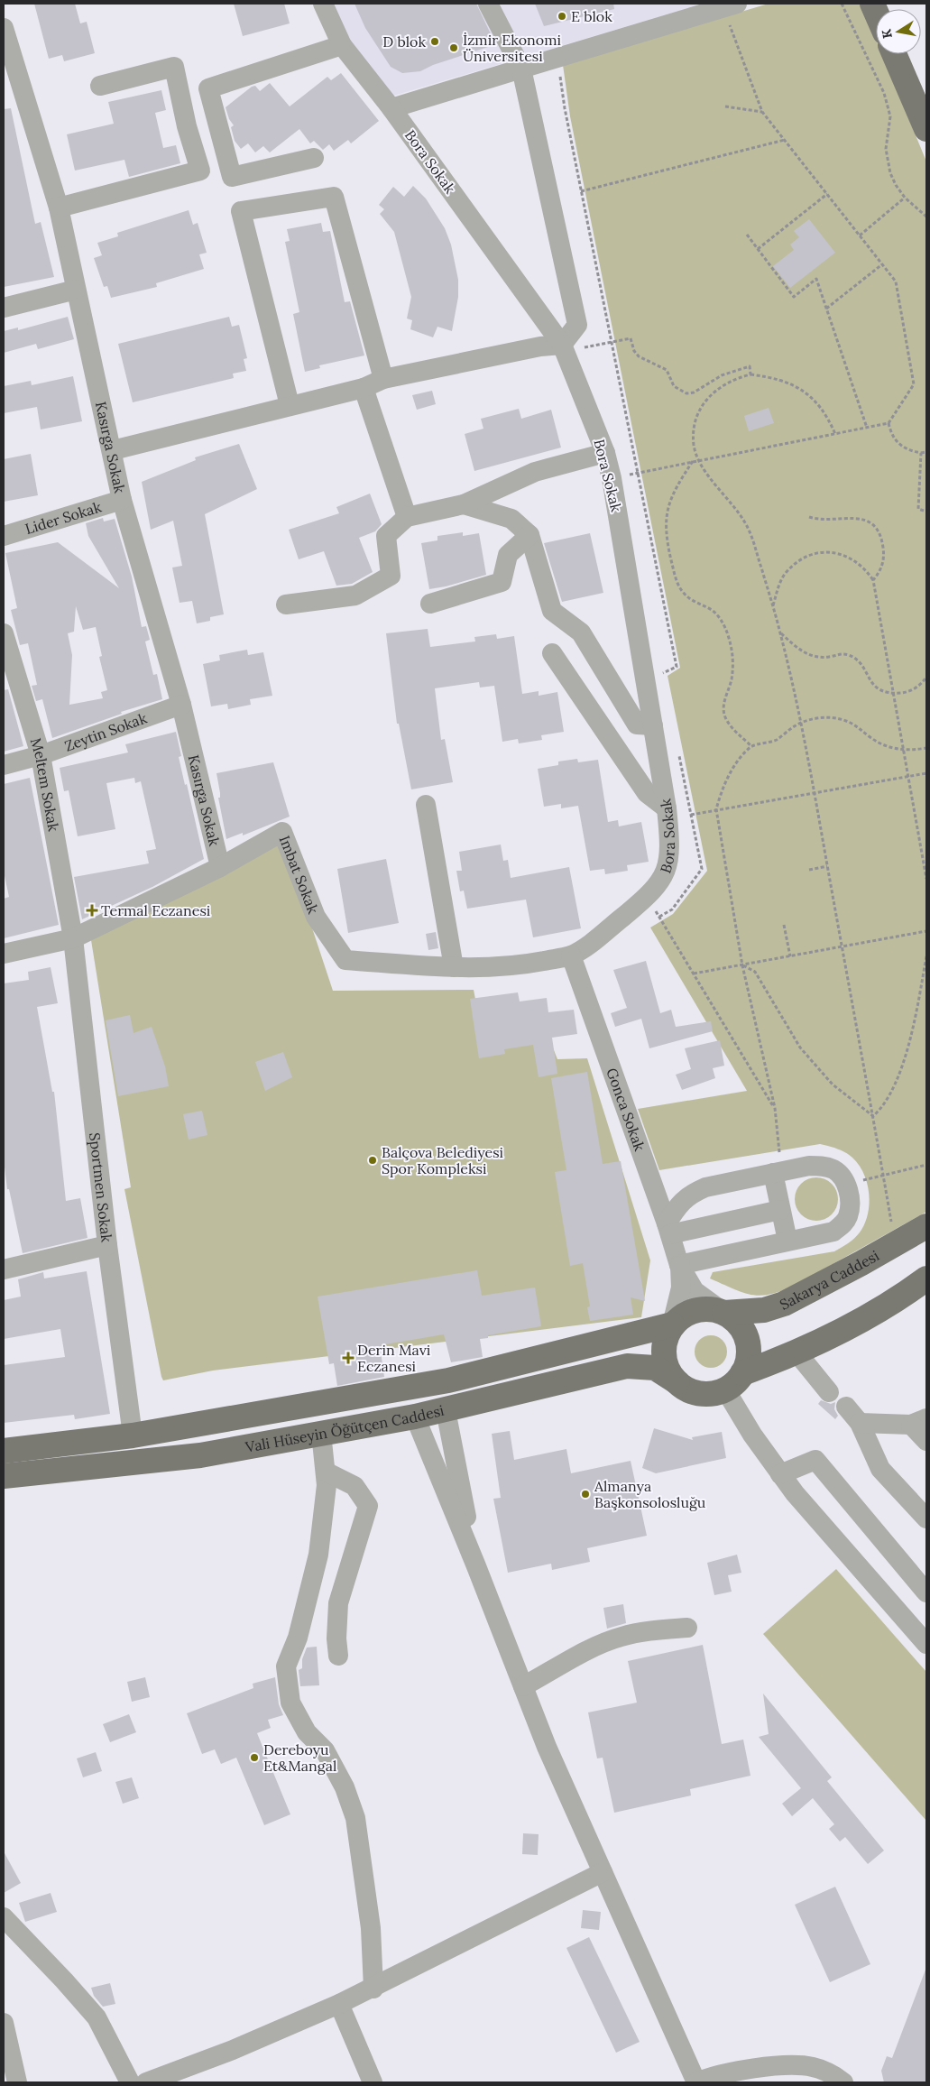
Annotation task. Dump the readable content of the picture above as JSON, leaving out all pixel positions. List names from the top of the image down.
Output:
{
  "streets": {
    "main road": ["Sakarya Caddesi", "Vali Hüseyin Öğütçen Caddesi"],
    "street": [
      "Bora Sokak",
      "Kasırga Sokak",
      "Lider Sokak",
      "Zeytin Sokak",
      "Meltem Sokak",
      "Imbat Sokak",
      "Gonca Sokak",
      "Sportmen Sokak"
    ]
  },
  "crossings": [
    ["Bora Sokak", "Imbat Sokak"],
    ["Bora Sokak", "Gonca Sokak"],
    ["Kasırga Sokak", "Lider Sokak"],
    ["Kasırga Sokak", "Zeytin Sokak"],
    ["Kasırga Sokak", "Imbat Sokak"],
    ["Zeytin Sokak", "Meltem Sokak"],
    ["Meltem Sokak", "Imbat Sokak"],
    ["Meltem Sokak", "Sportmen Sokak"],
    ["Imbat Sokak", "Gonca Sokak"],
    ["Imbat Sokak", "Sportmen Sokak"],
    ["Sportmen Sokak", "Vali Hüseyin Öğütçen Caddesi"],
    ["Sakarya Caddesi", "Vali Hüseyin Öğütçen Caddesi"]
  ],
  "places": {
    "other": [
      "E blok",
      "D blok",
      "İzmir Ekonomi Üniversitesi",
      "Balçova Belediyesi Spor Kompleksi",
      "Almanya Başkonsolosluğu",
      "Dereboyu Et&Mangal"
    ],
    "health": ["Termal Eczanesi", "Derin Mavi Eczanesi"]
  },
  "north": "left"
}
